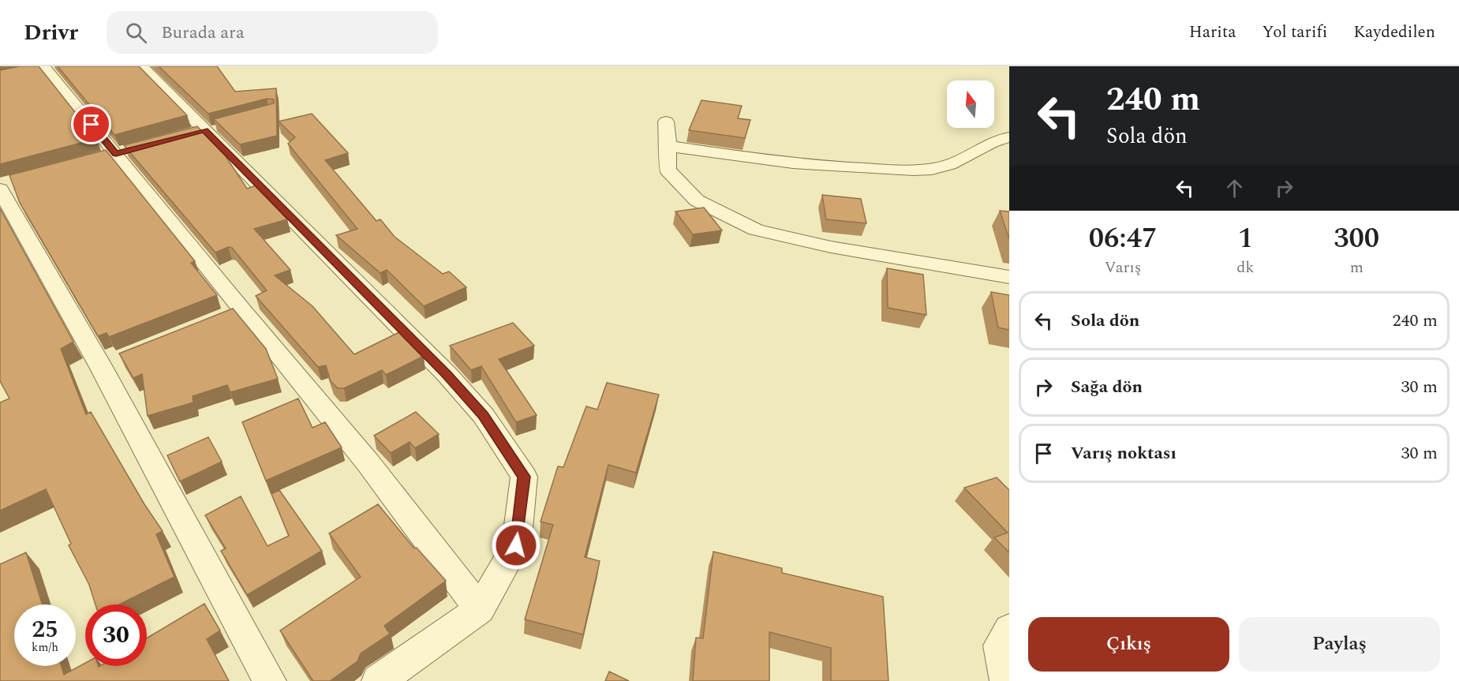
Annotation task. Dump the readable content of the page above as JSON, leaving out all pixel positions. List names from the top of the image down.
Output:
{
  "north": "top",
  "page": {
    "header": "Drivr",
    "search": "Burada ara",
    "nav": ["Harita", "Yol tarifi", "Kaydedilen"],
    "turn": ["240 m", "Sola dön"],
    "eta": [
      "06:47",
      "Varış",
      "1",
      "dk",
      "300",
      "m"
    ],
    "list": [
      {
        "name": "Sola dön",
        "value": "240 m"
      },
      {
        "name": "Sağa dön",
        "value": "30 m"
      },
      {
        "name": "Varış noktası",
        "value": "30 m"
      }
    ],
    "speed": "25 km/h",
    "limit": "30",
    "buttons": ["Çıkış", "Paylaş"]
  }
}
